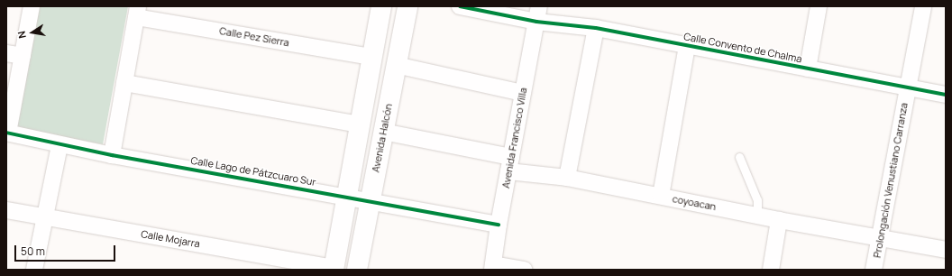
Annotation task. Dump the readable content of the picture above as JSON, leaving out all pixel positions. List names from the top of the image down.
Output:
{
  "streets": {
    "street": [
      "Calle Pez Sierra",
      "Calle Convento de Chalma",
      "Avenida Halcón",
      "Avenida Francisco Villa",
      "Calle Lago de Pátzcuaro Sur",
      "Prolongación Venustiano Carranza",
      "coyoacan",
      "Calle Mojarra"
    ]
  },
  "crossings": [
    ["Calle Convento de Chalma", "Avenida Francisco Villa"],
    ["Calle Convento de Chalma", "Prolongación Venustiano Carranza"],
    ["Avenida Halcón", "Calle Lago de Pátzcuaro Sur"],
    ["Avenida Halcón", "coyoacan"],
    ["Avenida Francisco Villa", "Calle Lago de Pátzcuaro Sur"],
    ["Avenida Francisco Villa", "coyoacan"],
    ["Prolongación Venustiano Carranza", "coyoacan"]
  ],
  "scale_bar": "50 m",
  "north": "left"
}
